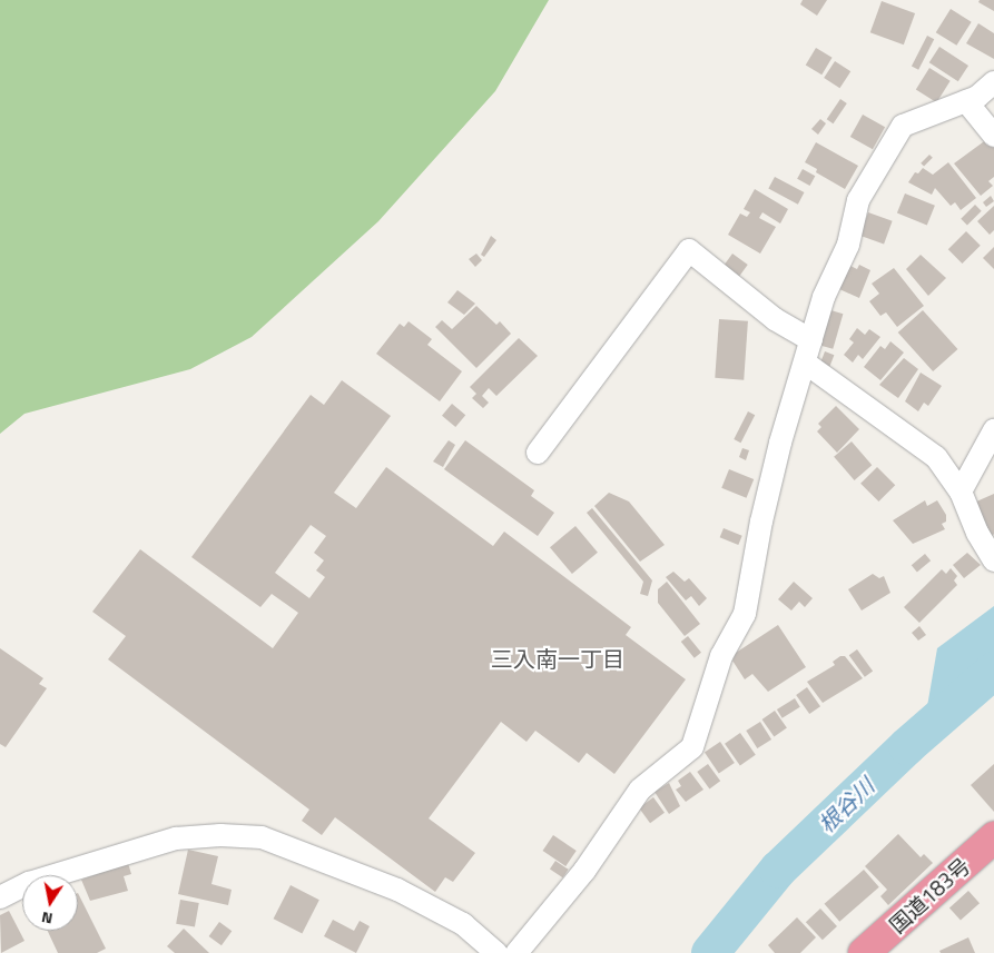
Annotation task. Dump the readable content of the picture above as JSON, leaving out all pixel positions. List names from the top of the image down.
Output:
{
  "streets": {
    "highway": ["国道183号"]
  },
  "districts": ["三入南一丁目"],
  "water": ["根谷川"],
  "north": "bottom"
}
